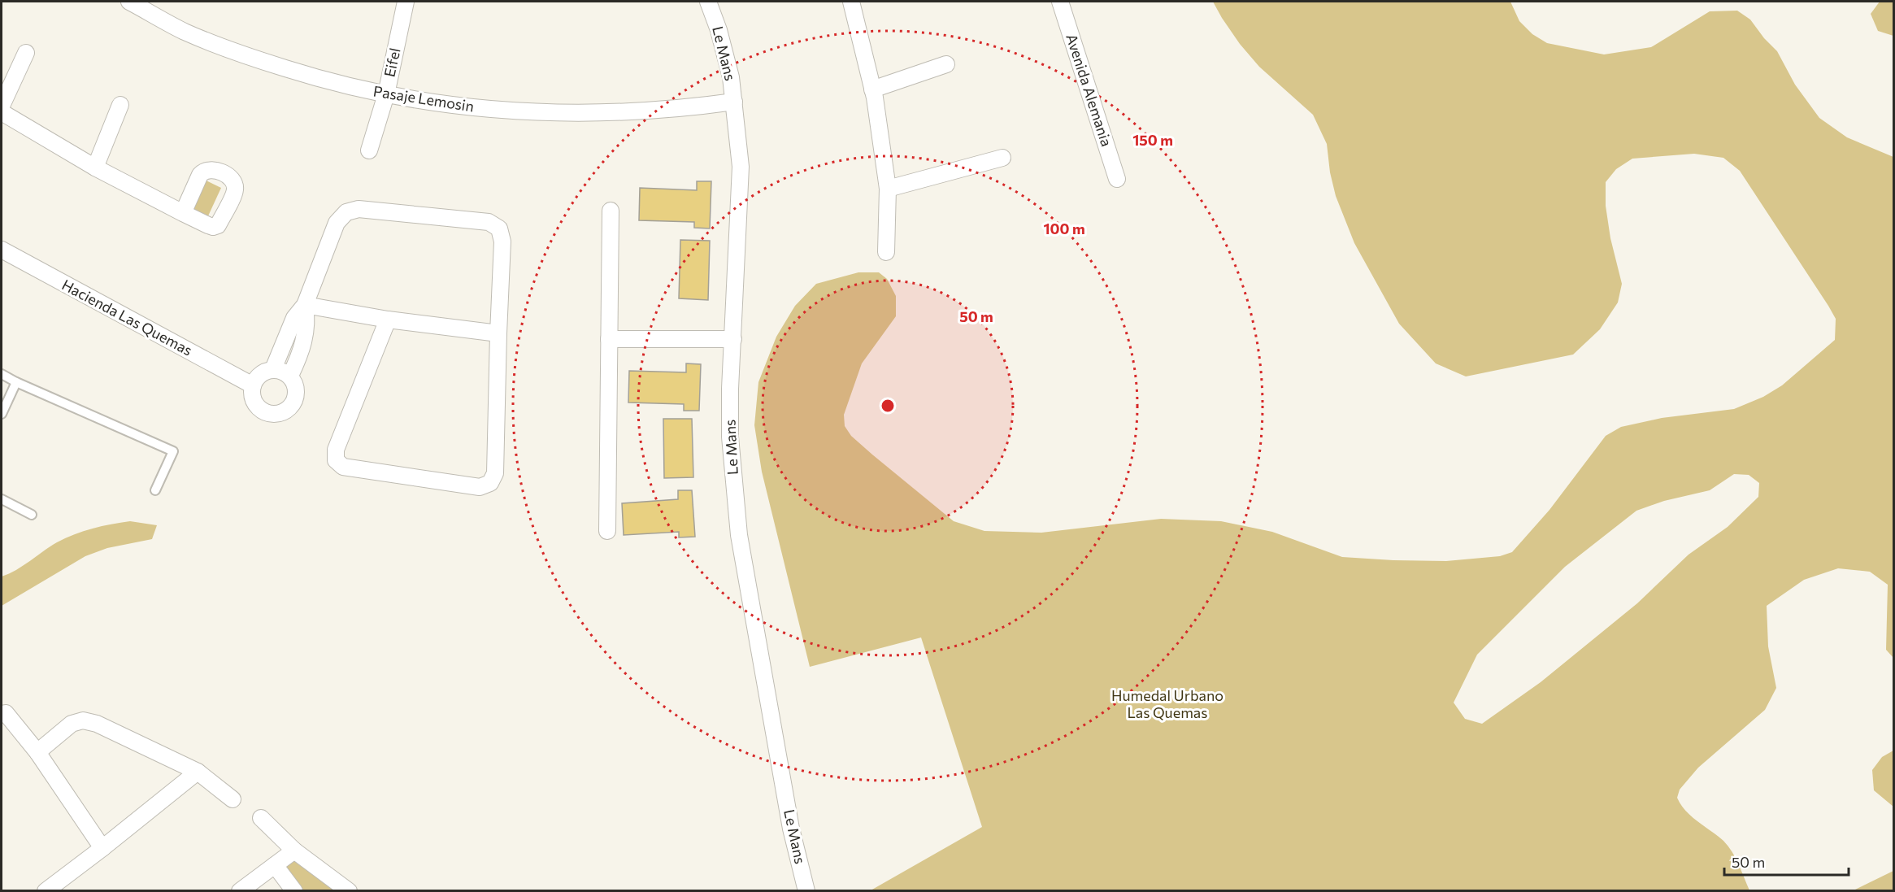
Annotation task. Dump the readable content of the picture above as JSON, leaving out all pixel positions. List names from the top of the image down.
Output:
{
  "streets": {
    "street": [
      "Le Mans",
      "Eifel",
      "Avenida Alemania",
      "Pasaje Lemosin",
      "Hacienda Las Quemas"
    ]
  },
  "crossings": [
    ["Le Mans", "Pasaje Lemosin"],
    ["Eifel", "Pasaje Lemosin"]
  ],
  "parks": ["Humedal Urbano Las Quemas"],
  "scale_bar": "50 m",
  "rings": ["150 m", "100 m", "50 m"]
}
